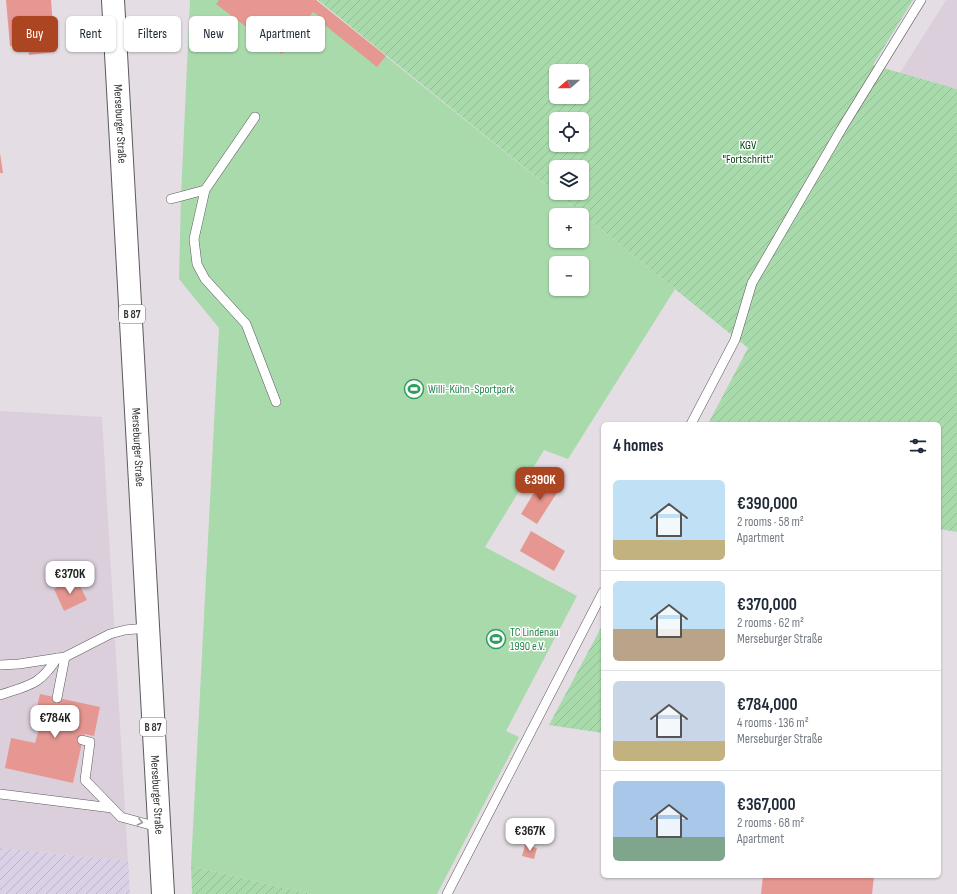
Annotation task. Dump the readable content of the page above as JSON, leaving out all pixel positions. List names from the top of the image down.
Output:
{
  "streets": {
    "main road": ["Merseburger Straße", "B 87"]
  },
  "parks": ["KGV \"Fortschritt\""],
  "places": {
    "sports": ["Willi-Kühn-Sportpark", "TC Lindenau 1990 e.V."]
  },
  "north": "left",
  "page": {
    "chip": [
      "Buy",
      "Rent",
      "Filters",
      "New",
      "Apartment"
    ],
    "map_buttons": ["+", "−"],
    "heading": "4 homes",
    "price": [
      "€390K",
      "€370K",
      "€784K",
      "€367K"
    ],
    "list": [
      {
        "name": "€390,000",
        "note": "2 rooms · 58 m² · Apartment"
      },
      {
        "name": "€370,000",
        "note": "2 rooms · 62 m² · Merseburger Straße"
      },
      {
        "name": "€784,000",
        "note": "4 rooms · 136 m² · Merseburger Straße"
      },
      {
        "name": "€367,000",
        "note": "2 rooms · 68 m² · Apartment"
      }
    ]
  }
}
